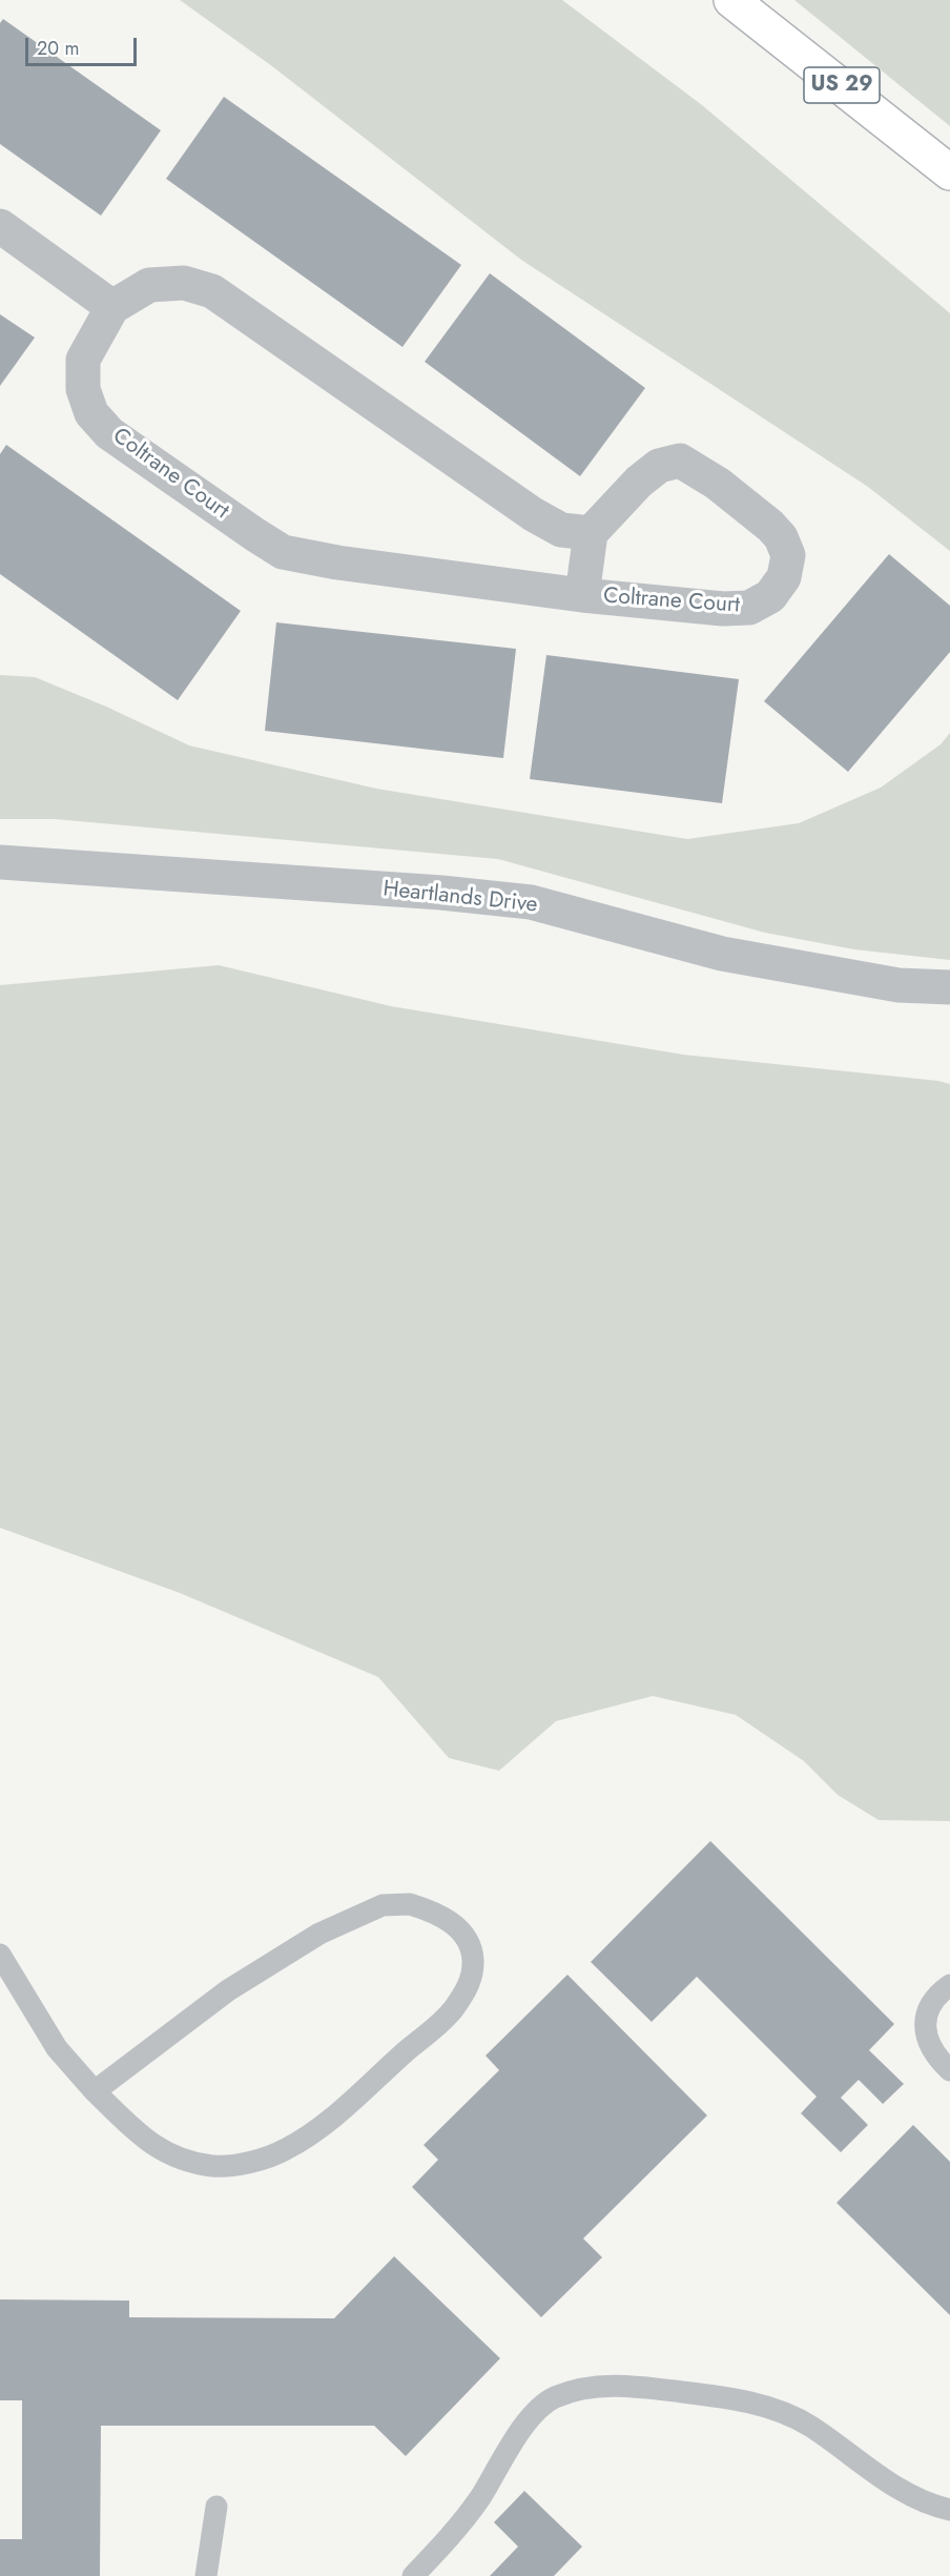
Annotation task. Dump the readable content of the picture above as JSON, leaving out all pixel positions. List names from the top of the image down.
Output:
{
  "streets": {
    "highway": ["US 29"],
    "street": ["Coltrane Court", "Heartlands Drive"]
  },
  "scale_bar": "20 m"
}
